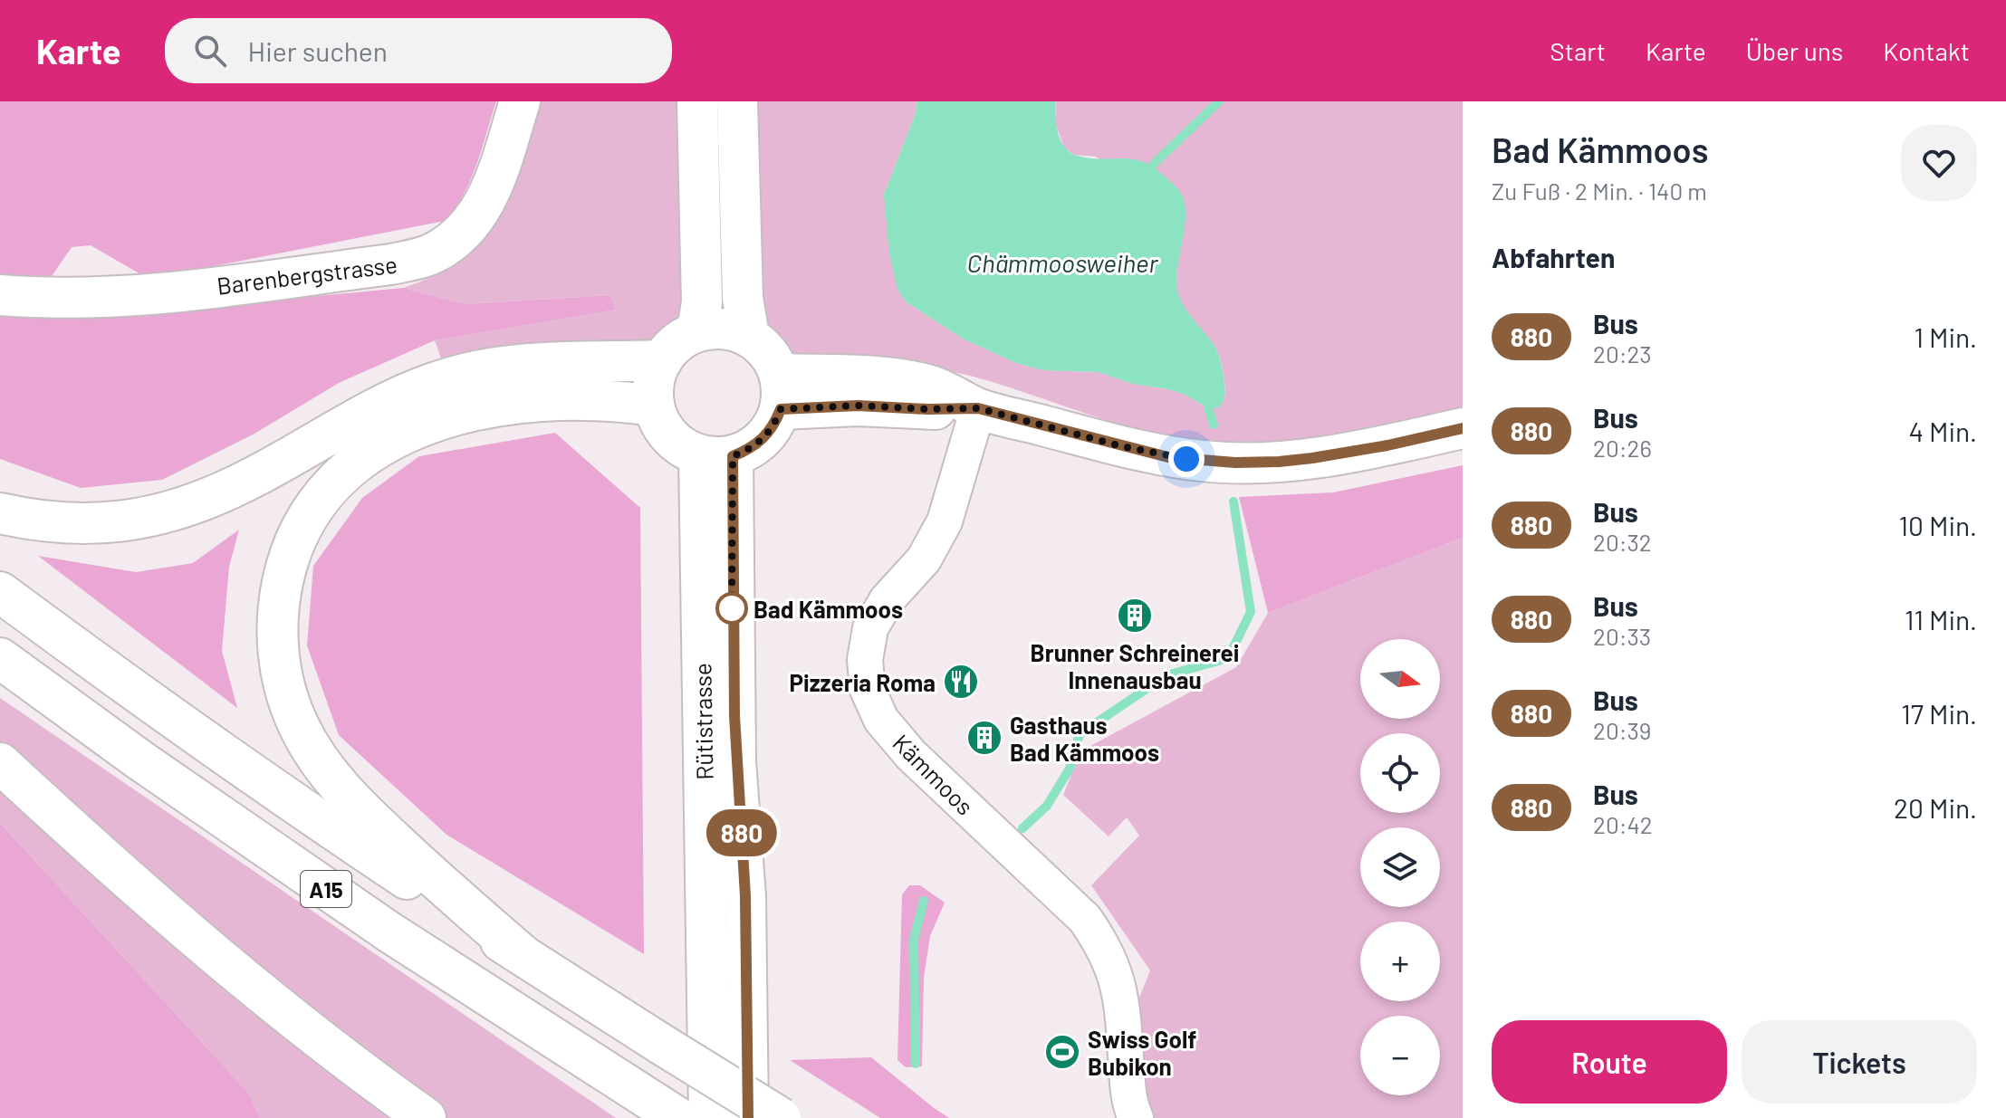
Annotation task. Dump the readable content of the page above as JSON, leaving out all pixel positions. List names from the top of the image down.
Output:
{
  "streets": {
    "main road": ["Barenbergstrasse", "Rütistrasse", "A15"],
    "street": ["Kämmoos"]
  },
  "water": ["Chämmoosweiher"],
  "places": {
    "other": ["Bad Kämmoos"],
    "building": ["Brunner Schreinerei Innenausbau", "Gasthaus Bad Kämmoos"],
    "restaurant": ["Pizzeria Roma"],
    "sports": ["Swiss Golf Bubikon"]
  },
  "lines": ["bus line 880"],
  "north": "right",
  "page": {
    "header": "Karte",
    "search": "Hier suchen",
    "nav": [
      "Start",
      "Karte",
      "Über uns",
      "Kontakt"
    ],
    "on_map": "880",
    "heading": [
      ["Bad Kämmoos", "Zu Fuß · 2 Min. · 140 m"],
      "Abfahrten"
    ],
    "list": [
      {
        "mark": "880",
        "name": "Bus",
        "note": "20:23",
        "value": "1 Min."
      },
      {
        "mark": "880",
        "name": "Bus",
        "note": "20:26",
        "value": "4 Min."
      },
      {
        "mark": "880",
        "name": "Bus",
        "note": "20:32",
        "value": "10 Min."
      },
      {
        "mark": "880",
        "name": "Bus",
        "note": "20:33",
        "value": "11 Min."
      },
      {
        "mark": "880",
        "name": "Bus",
        "note": "20:39",
        "value": "17 Min."
      },
      {
        "mark": "880",
        "name": "Bus",
        "note": "20:42",
        "value": "20 Min."
      }
    ],
    "map_buttons": ["+", "−"],
    "buttons": ["Route", "Tickets"]
  }
}
